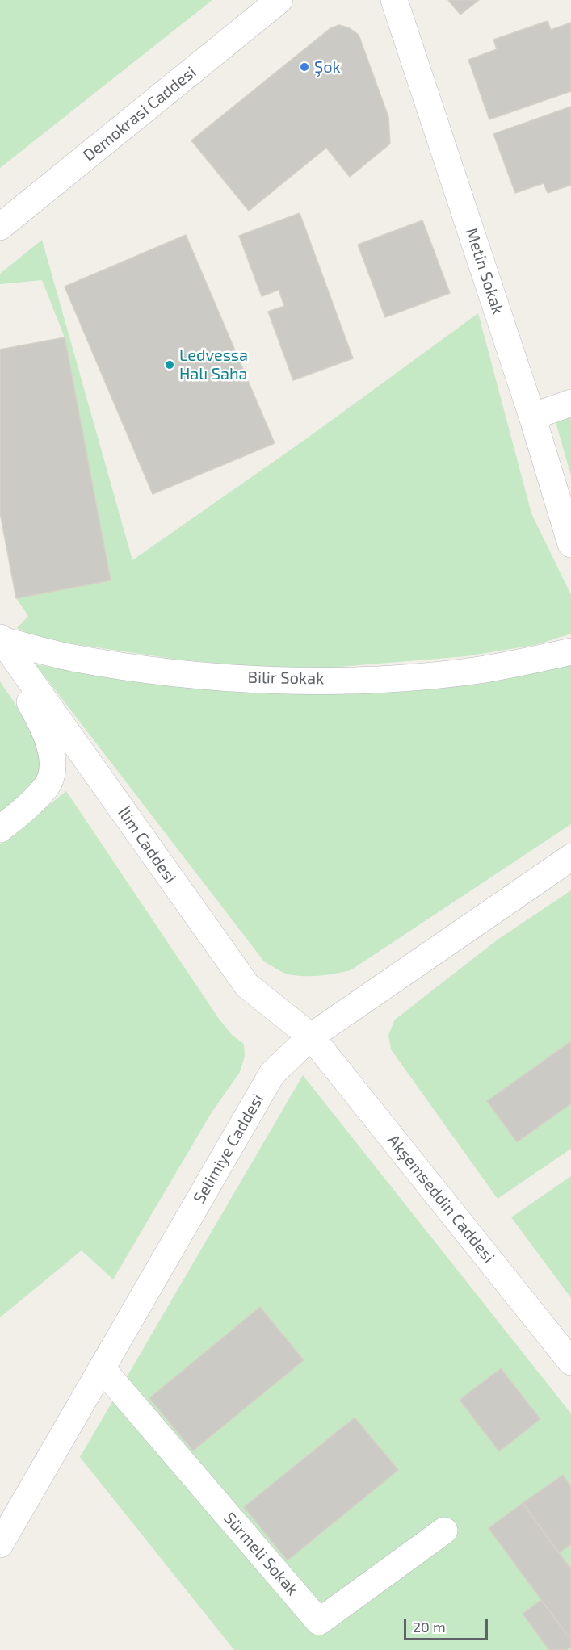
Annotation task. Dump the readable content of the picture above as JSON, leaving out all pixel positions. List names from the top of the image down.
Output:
{
  "streets": {
    "street": [
      "Demokrasi Caddesi",
      "Metin Sokak",
      "Bilir Sokak",
      "İlim Caddesi",
      "Selimiye Caddesi",
      "Akşemseddin Caddesi",
      "Sürmeli Sokak"
    ]
  },
  "crossings": [
    ["Bilir Sokak", "İlim Caddesi"],
    ["İlim Caddesi", "Selimiye Caddesi"],
    ["İlim Caddesi", "Akşemseddin Caddesi"],
    ["Selimiye Caddesi", "Akşemseddin Caddesi"],
    ["Selimiye Caddesi", "Sürmeli Sokak"]
  ],
  "places": ["Şok", "Ledvessa Halı Saha"],
  "scale_bar": "20 m"
}
